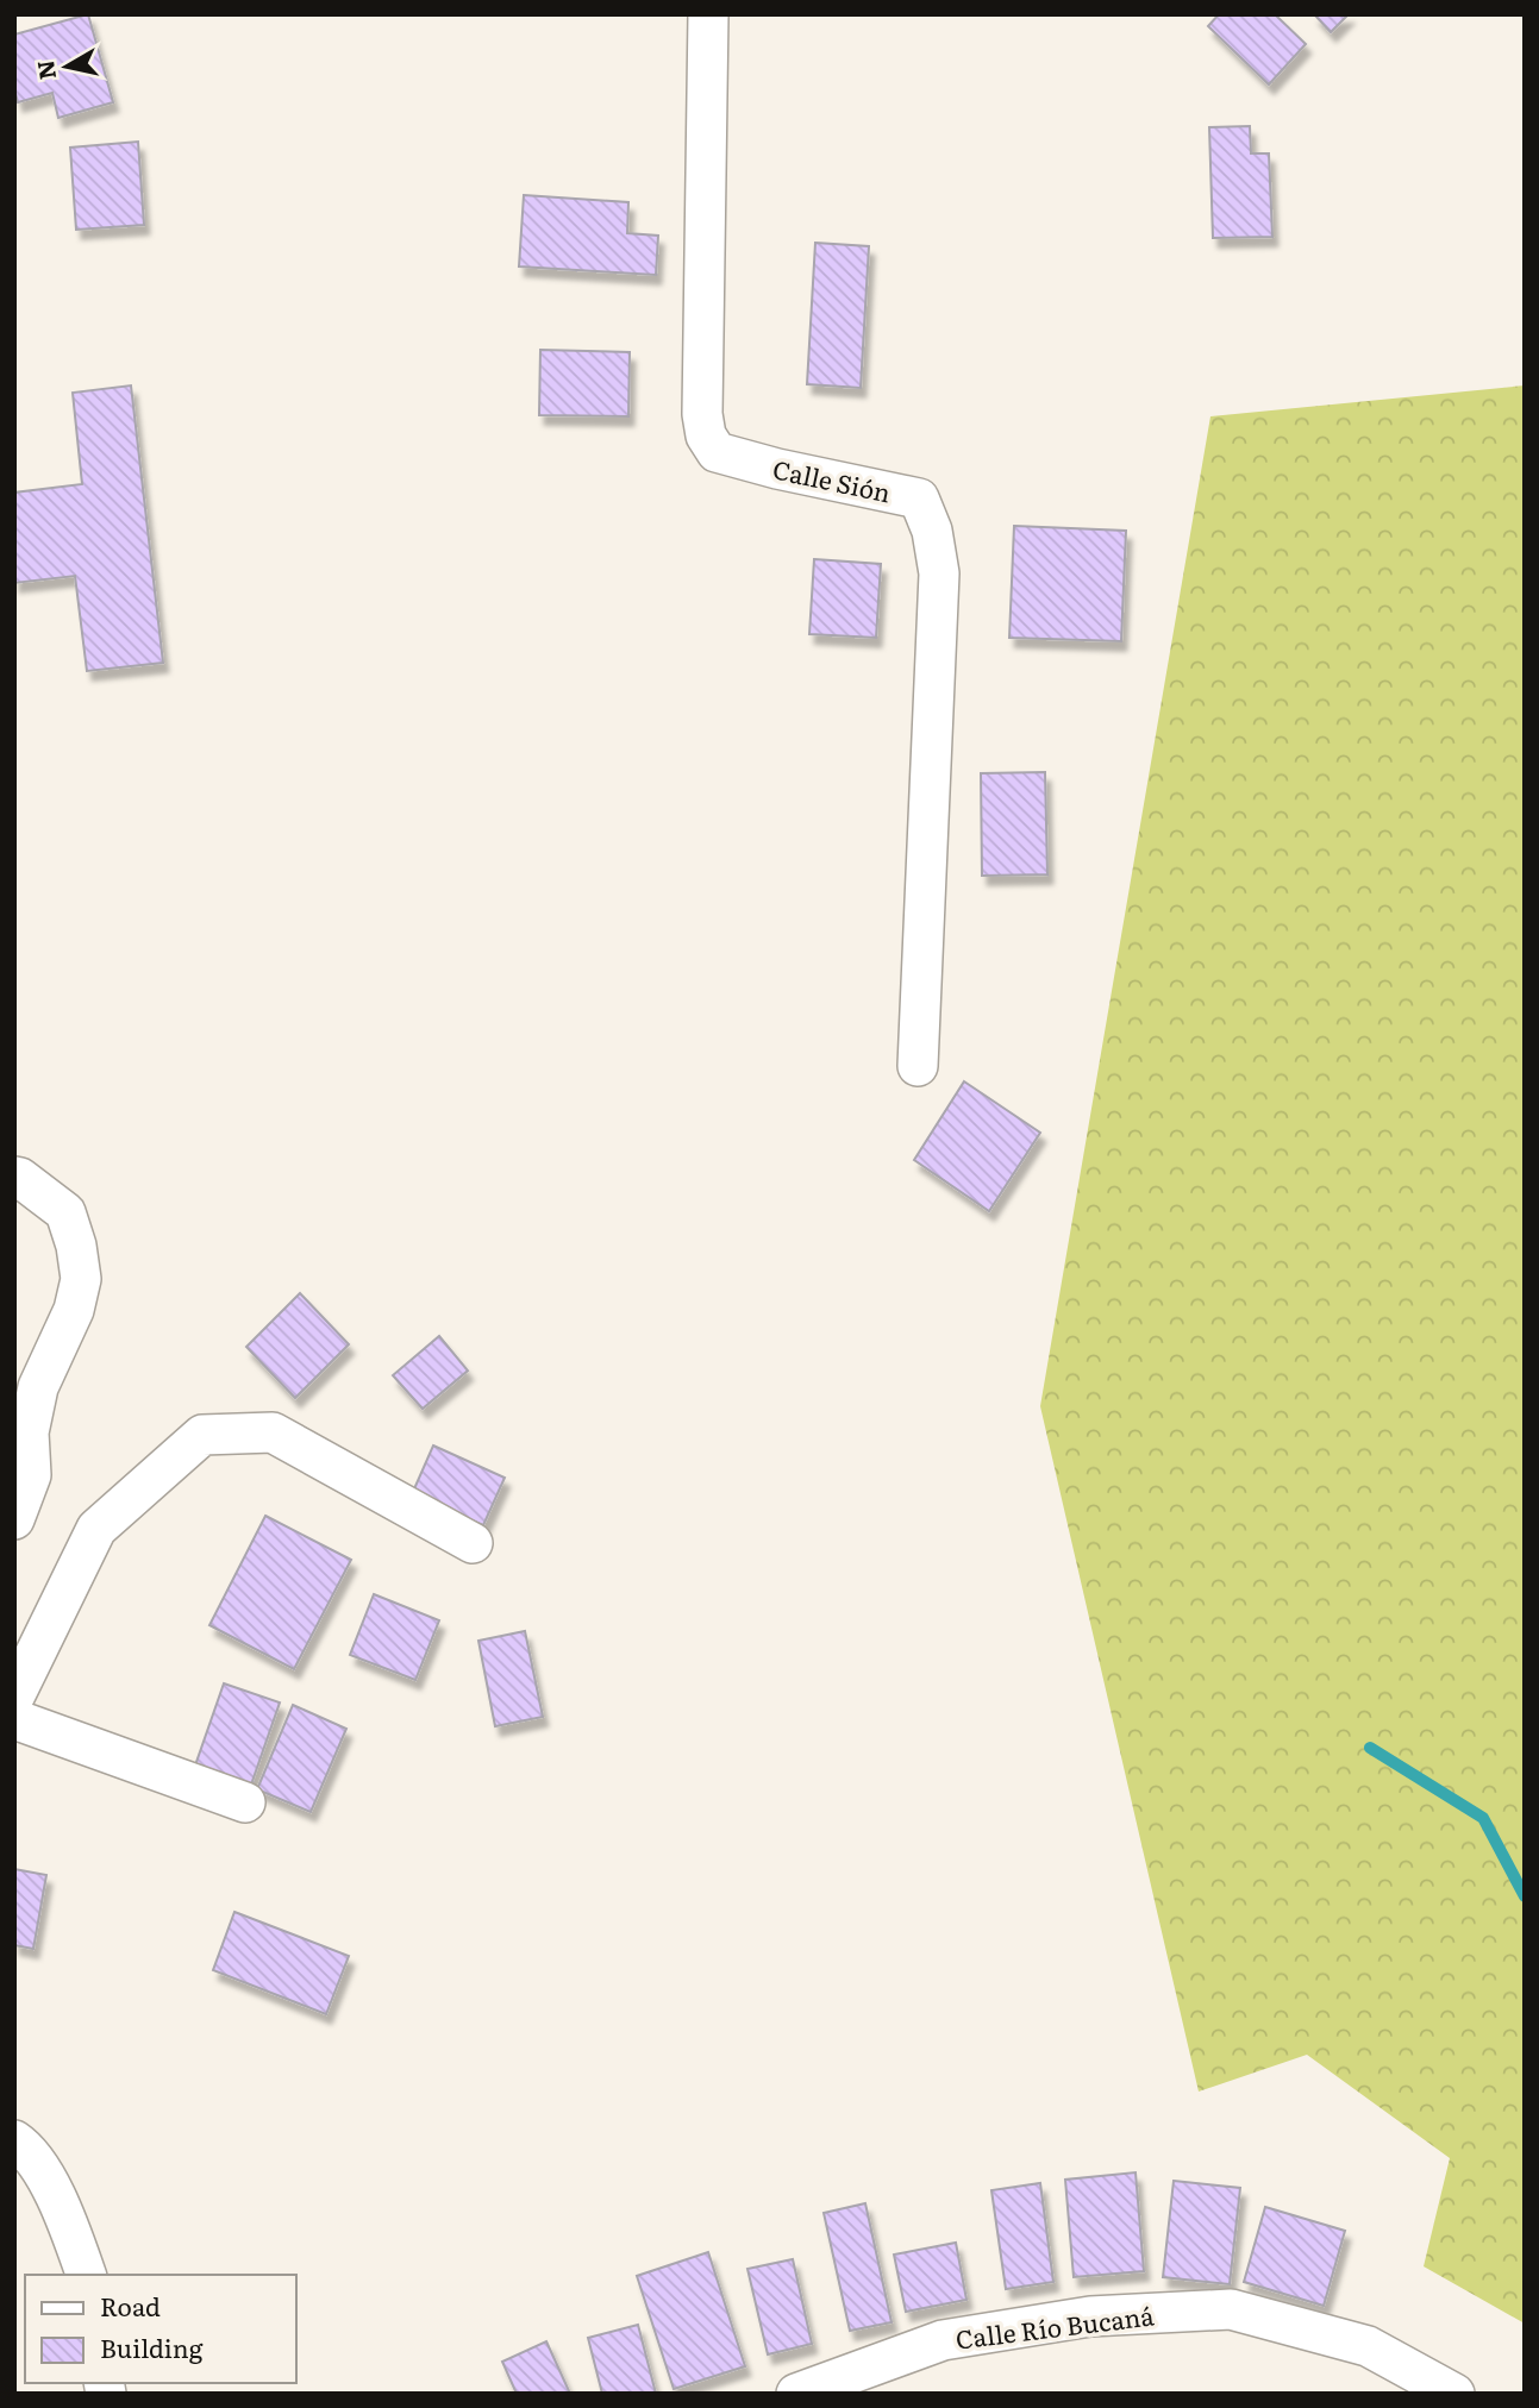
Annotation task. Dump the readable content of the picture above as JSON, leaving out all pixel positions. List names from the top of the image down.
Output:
{
  "streets": {
    "street": ["Calle Sión", "Calle Río Bucaná"]
  },
  "legend": ["Road", "Building"],
  "north": "left"
}
